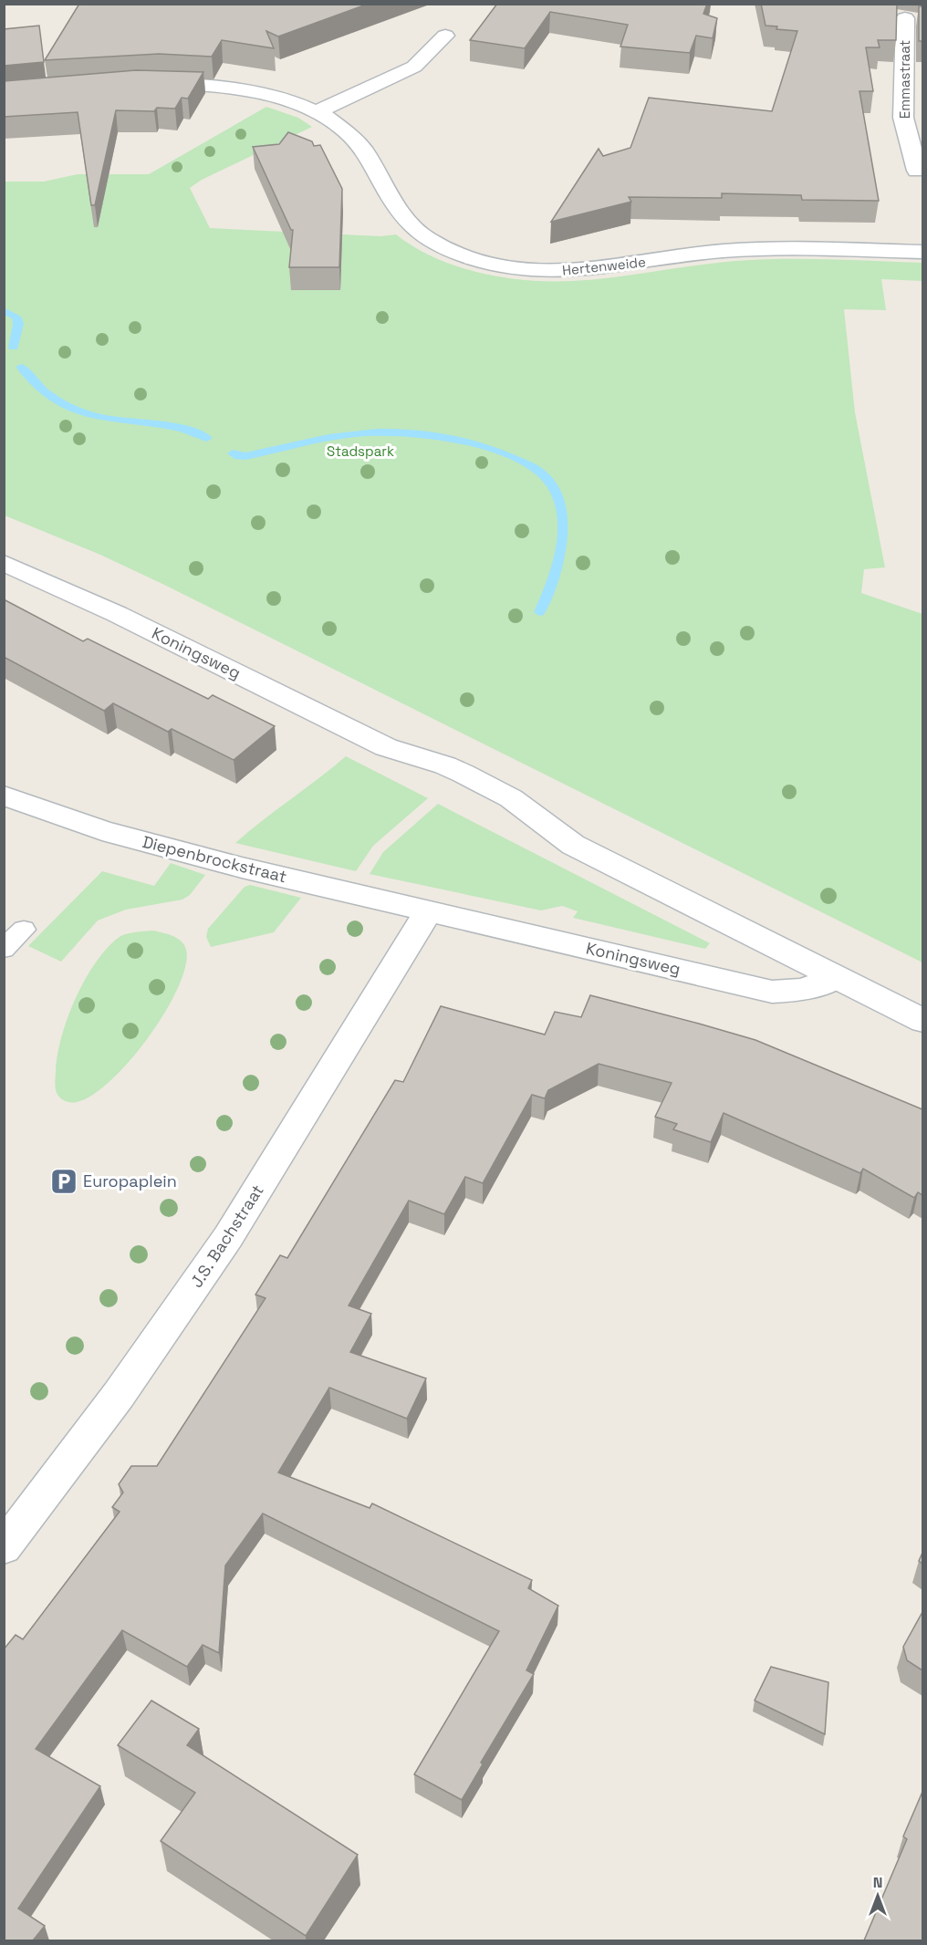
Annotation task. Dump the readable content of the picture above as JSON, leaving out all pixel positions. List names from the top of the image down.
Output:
{
  "streets": {
    "street": [
      "Emmastraat",
      "Hertenweide",
      "Koningsweg",
      "Diepenbrockstraat",
      "J.S. Bachstraat"
    ]
  },
  "crossings": [
    ["Koningsweg", "Diepenbrockstraat"],
    ["Koningsweg", "J.S. Bachstraat"],
    ["Diepenbrockstraat", "J.S. Bachstraat"]
  ],
  "parks": ["Stadspark"],
  "places": {
    "parking": ["Europaplein"]
  },
  "north": "top"
}
